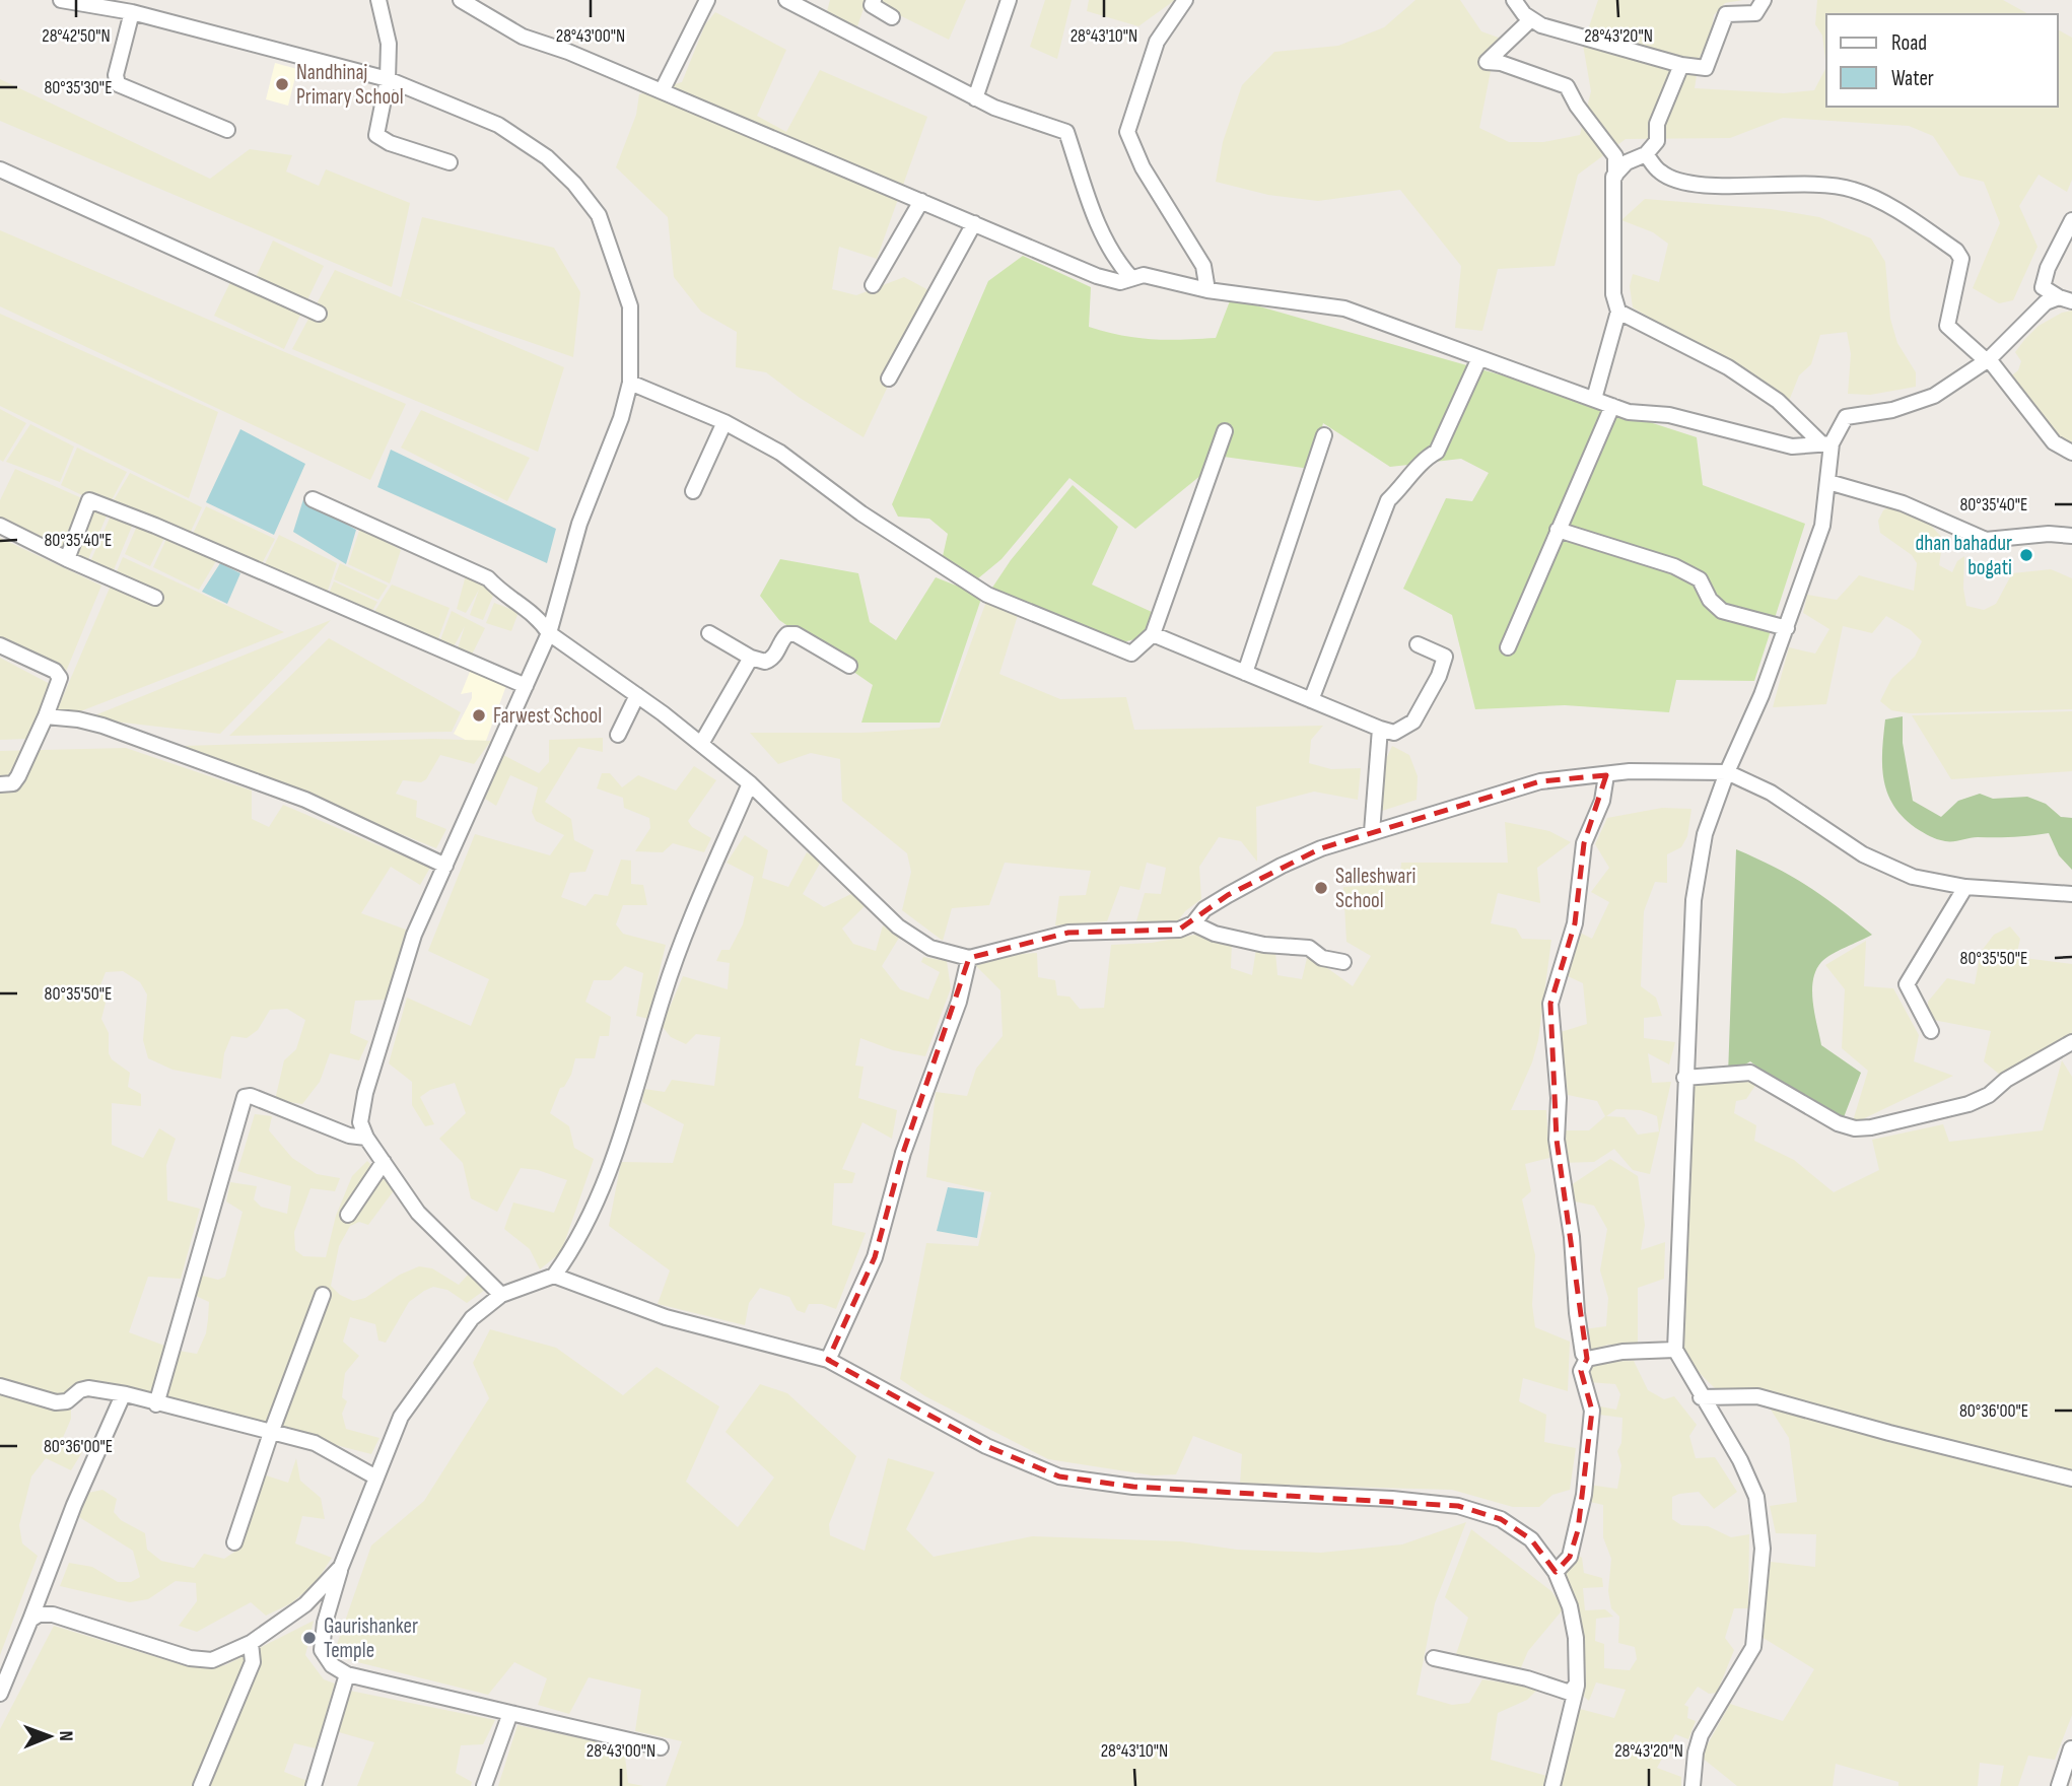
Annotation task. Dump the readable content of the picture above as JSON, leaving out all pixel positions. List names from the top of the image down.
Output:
{
  "places": [
    "Nandhinaj Primary School",
    "dhan bahadur bogati",
    "Farwest School",
    "Salleshwari School",
    "Gaurishanker Temple"
  ],
  "legend": ["Road", "Water"],
  "north": "right",
  "coordinates": [
    "28°42'50\"N",
    "28°43'00\"N",
    "28°43'10\"N",
    "28°43'20\"N",
    "80°35'30\"E",
    "80°35'40\"E",
    "80°35'50\"E",
    "80°36'00\"E"
  ]
}
